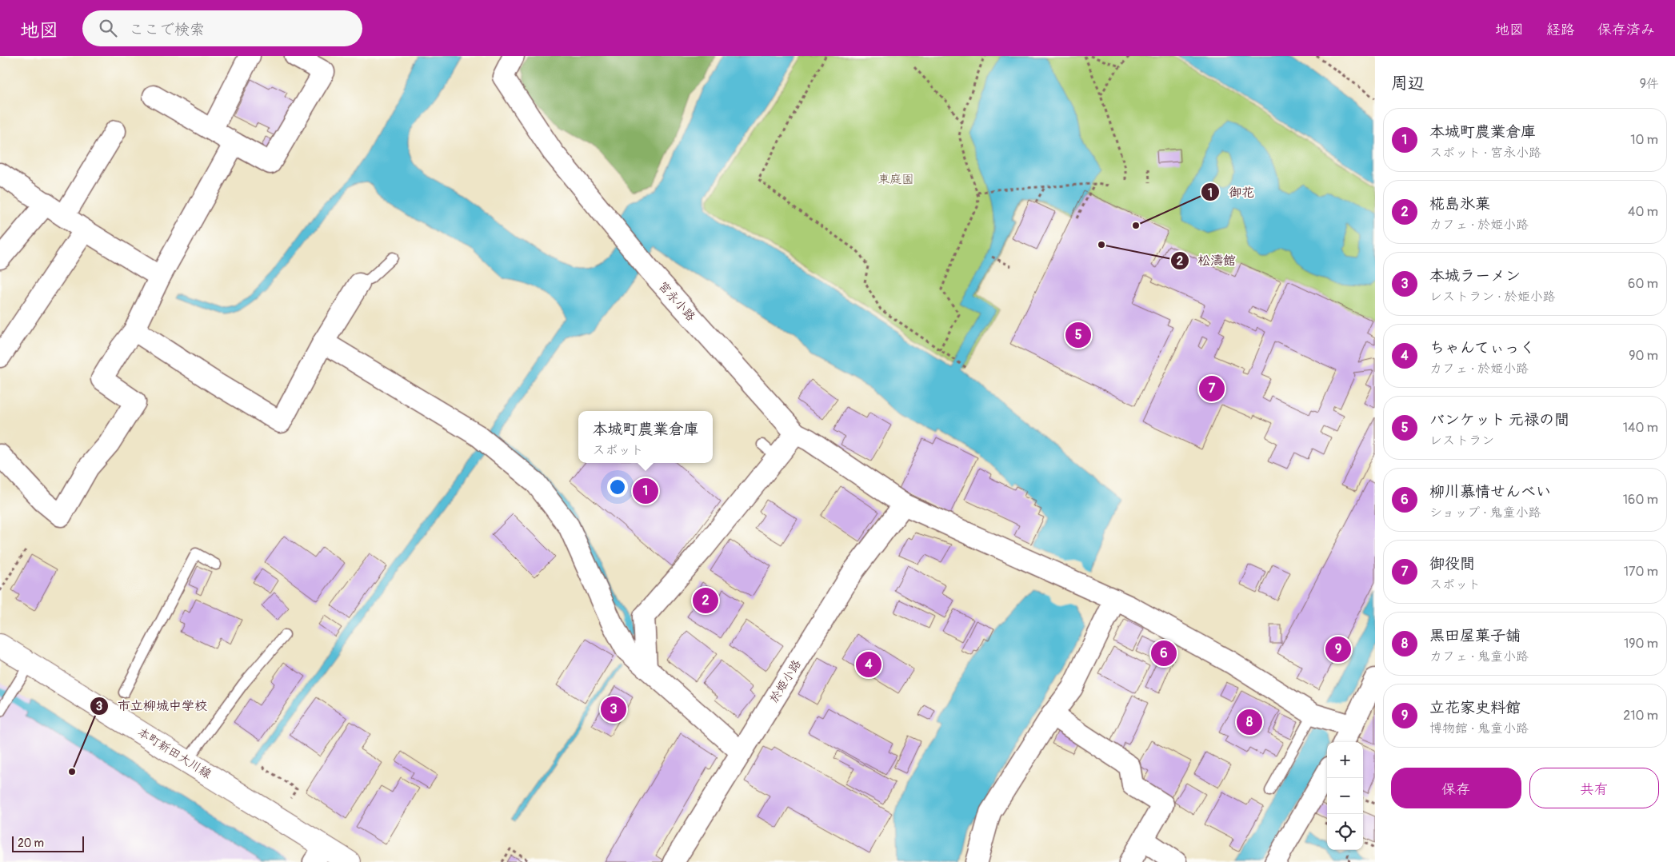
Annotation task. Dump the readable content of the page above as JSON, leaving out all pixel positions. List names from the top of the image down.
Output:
{
  "streets": {
    "main road": ["本町新田大川線"],
    "street": ["宮永小路", "於姫小路"]
  },
  "crossings": [
    ["宮永小路", "於姫小路"]
  ],
  "parks": ["東庭園"],
  "places": ["御花", "松濤館", "市立柳城中学校"],
  "scale_bar": "20 m",
  "page": {
    "header": "地図",
    "search": "ここで検索",
    "nav": ["地図", "経路", "保存済み"],
    "heading": ["周辺", "9件"],
    "list": [
      {
        "mark": "1",
        "name": "本城町農業倉庫",
        "note": "スポット · 宮永小路",
        "value": "10 m"
      },
      {
        "mark": "2",
        "name": "椛島氷菓",
        "note": "カフェ · 於姫小路",
        "value": "40 m"
      },
      {
        "mark": "3",
        "name": "本城ラーメン",
        "note": "レストラン · 於姫小路",
        "value": "60 m"
      },
      {
        "mark": "4",
        "name": "ちゃんてぃっく",
        "note": "カフェ · 於姫小路",
        "value": "90 m"
      },
      {
        "mark": "5",
        "name": "バンケット 元禄の間",
        "note": "レストラン",
        "value": "140 m"
      },
      {
        "mark": "6",
        "name": "柳川慕情せんべい",
        "note": "ショップ · 鬼童小路",
        "value": "160 m"
      },
      {
        "mark": "7",
        "name": "御役間",
        "note": "スポット",
        "value": "170 m"
      },
      {
        "mark": "8",
        "name": "黒田屋菓子舗",
        "note": "カフェ · 鬼童小路",
        "value": "190 m"
      },
      {
        "mark": "9",
        "name": "立花家史料館",
        "note": "博物館 · 鬼童小路",
        "value": "210 m"
      }
    ],
    "pins": [
      "5",
      "7",
      "1",
      "2",
      "9",
      "6",
      "4",
      "3",
      "8"
    ],
    "popup": ["本城町農業倉庫", "スポット"],
    "map_buttons": ["+", "−"],
    "buttons": ["保存", "共有"],
    "scale": "20 m"
  }
}
